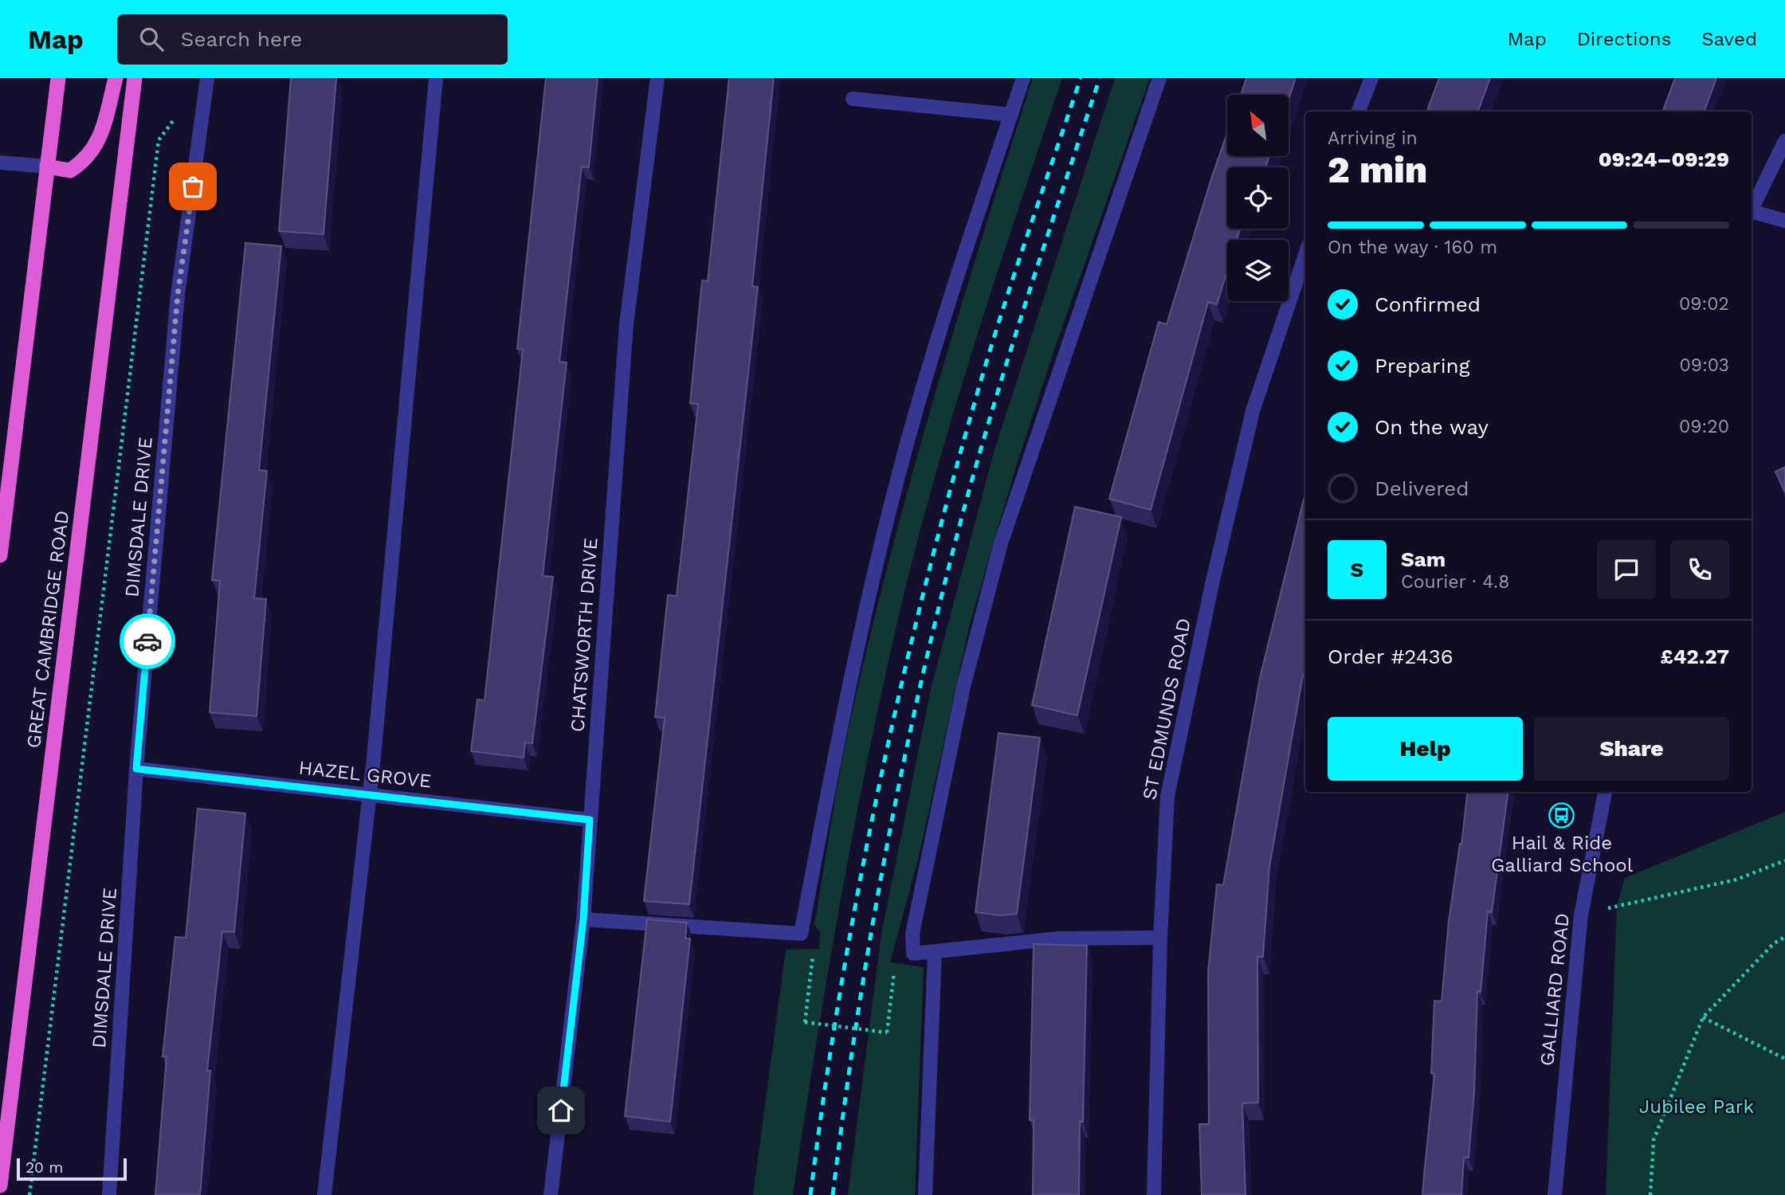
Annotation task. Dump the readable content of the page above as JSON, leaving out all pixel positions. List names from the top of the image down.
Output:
{
  "streets": {
    "highway": ["GREAT CAMBRIDGE ROAD"],
    "street": [
      "DIMSDALE DRIVE",
      "CHATSWORTH DRIVE",
      "ST EDMUNDS ROAD",
      "HAZEL GROVE",
      "GALLIARD ROAD"
    ]
  },
  "crossings": [
    ["DIMSDALE DRIVE", "HAZEL GROVE"],
    ["CHATSWORTH DRIVE", "HAZEL GROVE"]
  ],
  "parks": ["Jubilee Park"],
  "places": {
    "bus stop": ["Hail & Ride Galliard School"]
  },
  "scale_bar": "20 m",
  "north": "top left",
  "page": {
    "header": "Map",
    "search": "Search here",
    "nav": ["Map", "Directions", "Saved"],
    "heading": ["2 min", "Arriving in", "09:24–09:29"],
    "panel": [
      "Sam",
      "Courier · 4.8",
      "Order #2436",
      "£42.27"
    ],
    "bar": "On the way · 160 m",
    "list": [
      ["Confirmed", "09:02"],
      ["Preparing", "09:03"],
      ["On the way", "09:20"],
      "Delivered"
    ],
    "round": "S",
    "buttons": ["Help", "Share"],
    "scale": "20 m"
  }
}
